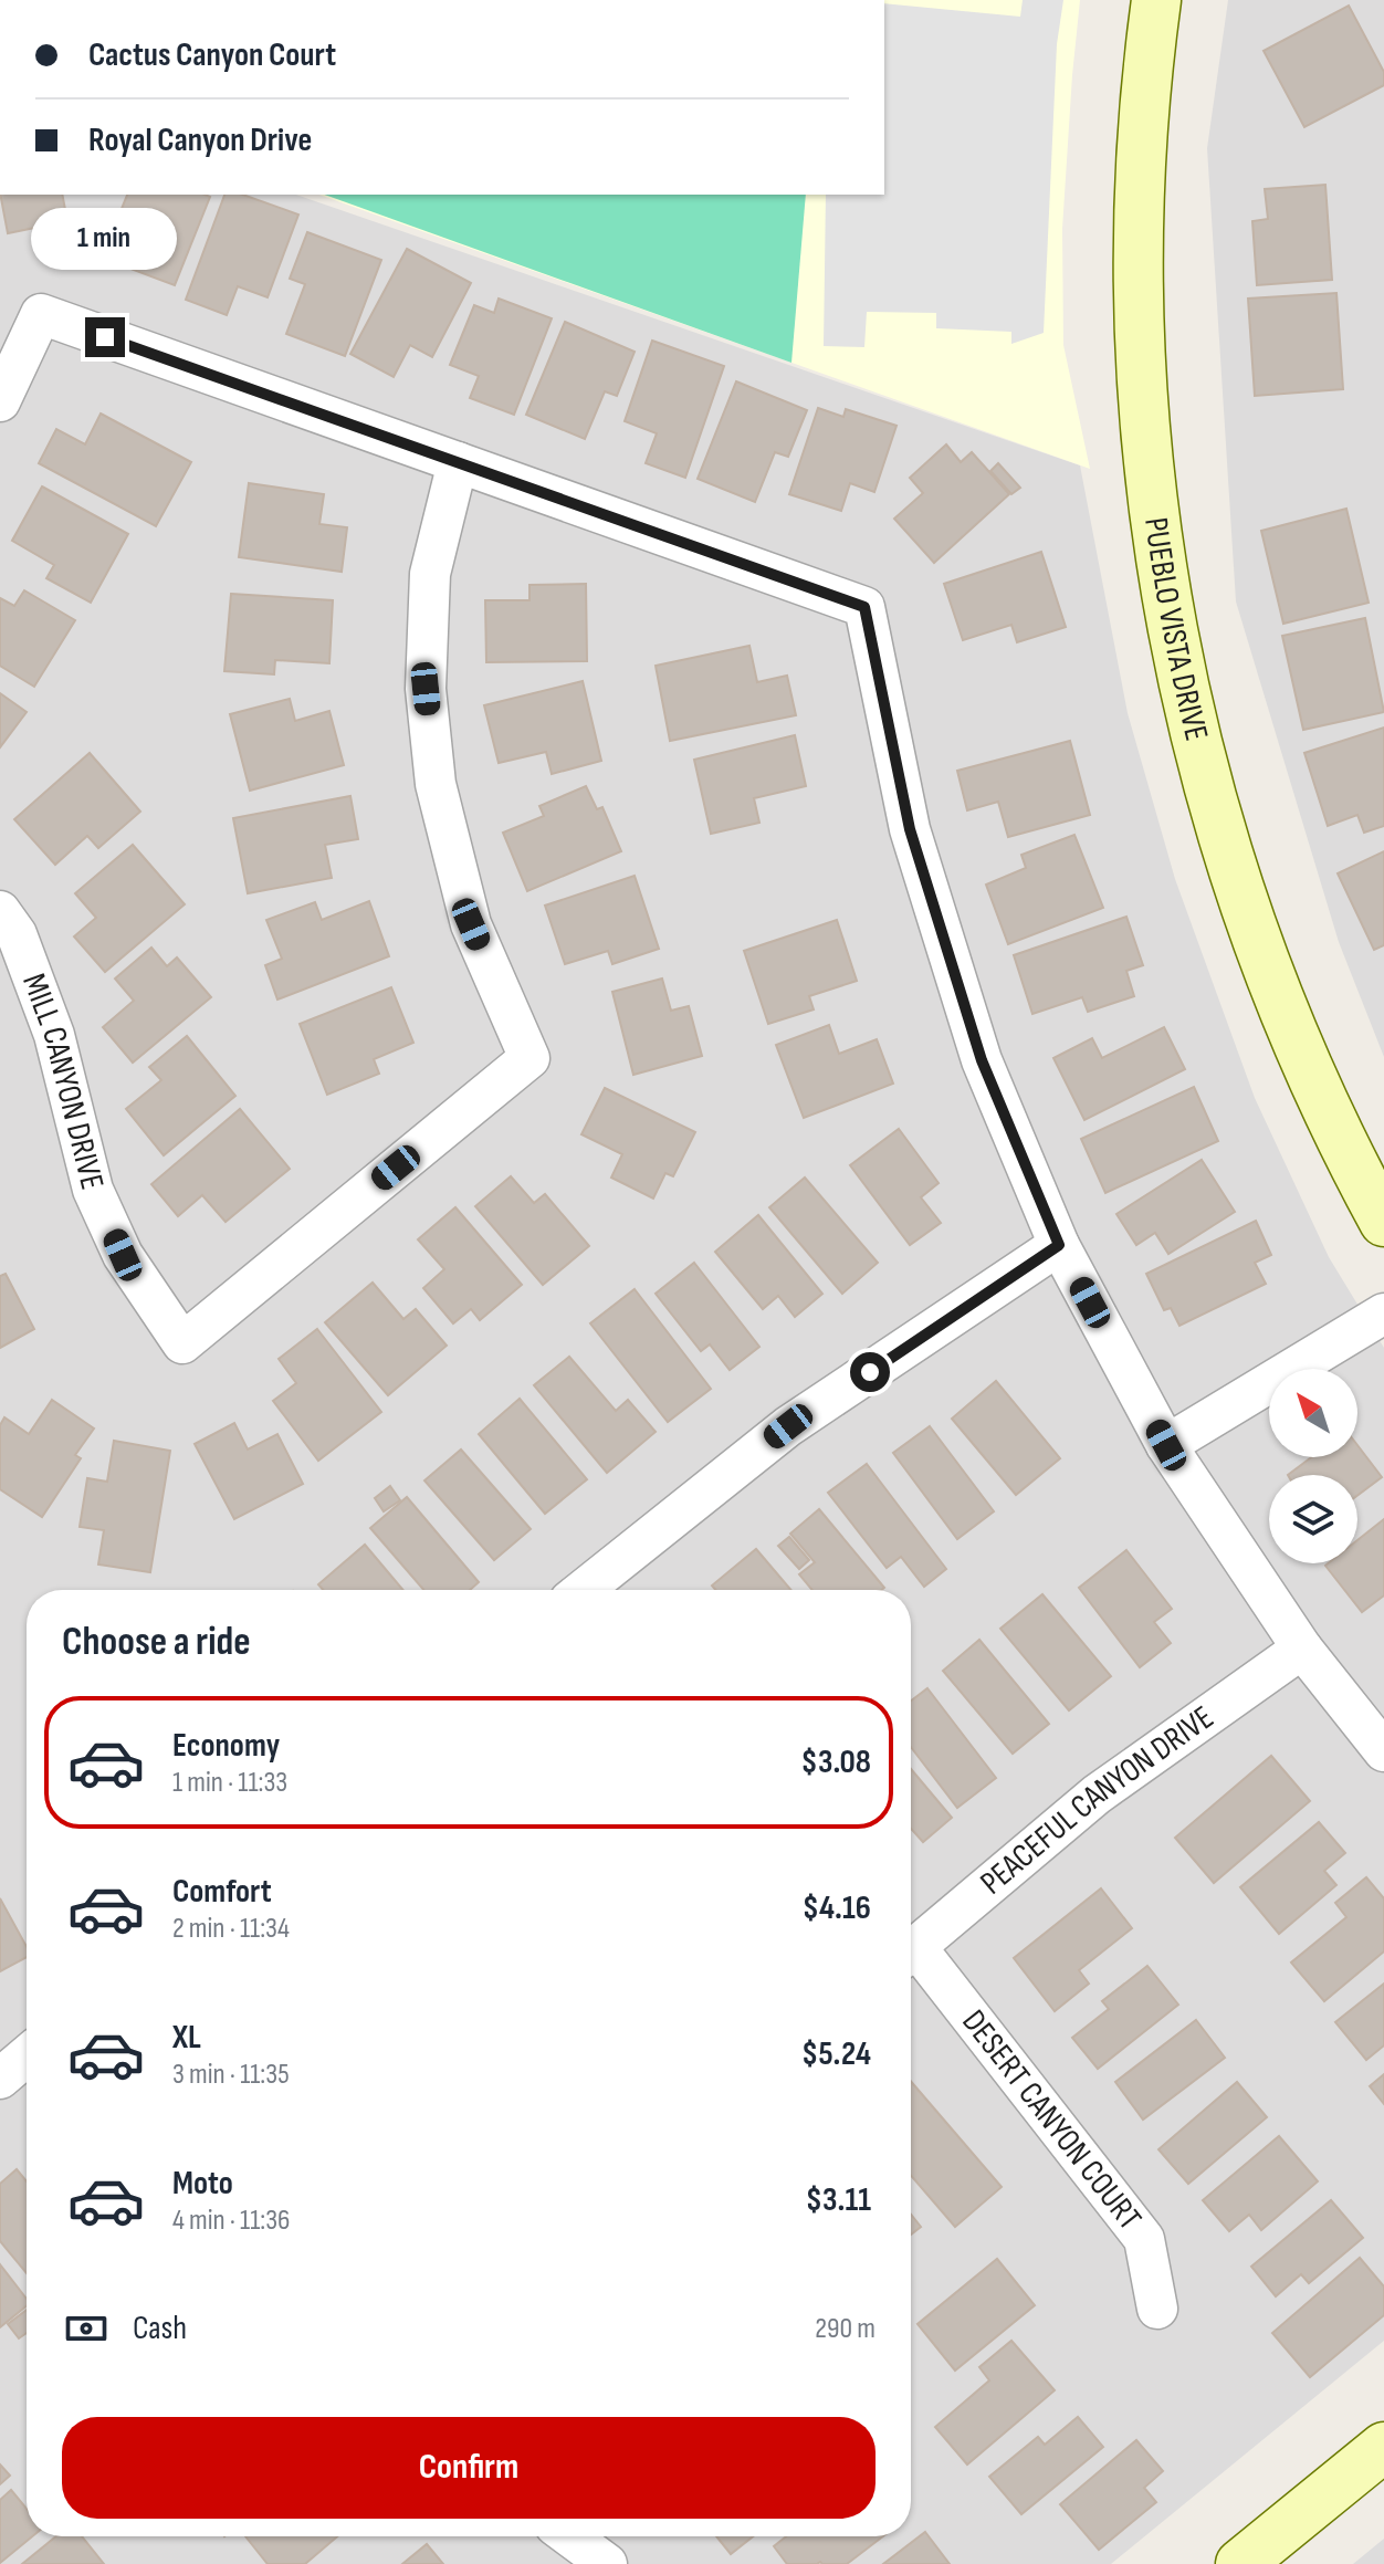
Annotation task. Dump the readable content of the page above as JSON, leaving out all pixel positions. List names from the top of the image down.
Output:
{
  "streets": {
    "street": [
      "PUEBLO VISTA DRIVE",
      "MILL CANYON DRIVE",
      "PEACEFUL CANYON DRIVE",
      "DESERT CANYON COURT"
    ]
  },
  "north": "top left",
  "page": {
    "banner": ["Cactus Canyon Court", "Royal Canyon Drive"],
    "bubble": "1 min",
    "heading": "Choose a ride",
    "list": [
      {
        "name": "Economy",
        "note": "1 min · 11:33",
        "value": "$3.08"
      },
      {
        "name": "Comfort",
        "note": "2 min · 11:34",
        "value": "$4.16"
      },
      {
        "name": "XL",
        "note": "3 min · 11:35",
        "value": "$5.24"
      },
      {
        "name": "Moto",
        "note": "4 min · 11:36",
        "value": "$3.11"
      }
    ],
    "pay": ["Cash", "290 m"],
    "buttons": "Confirm"
  }
}
